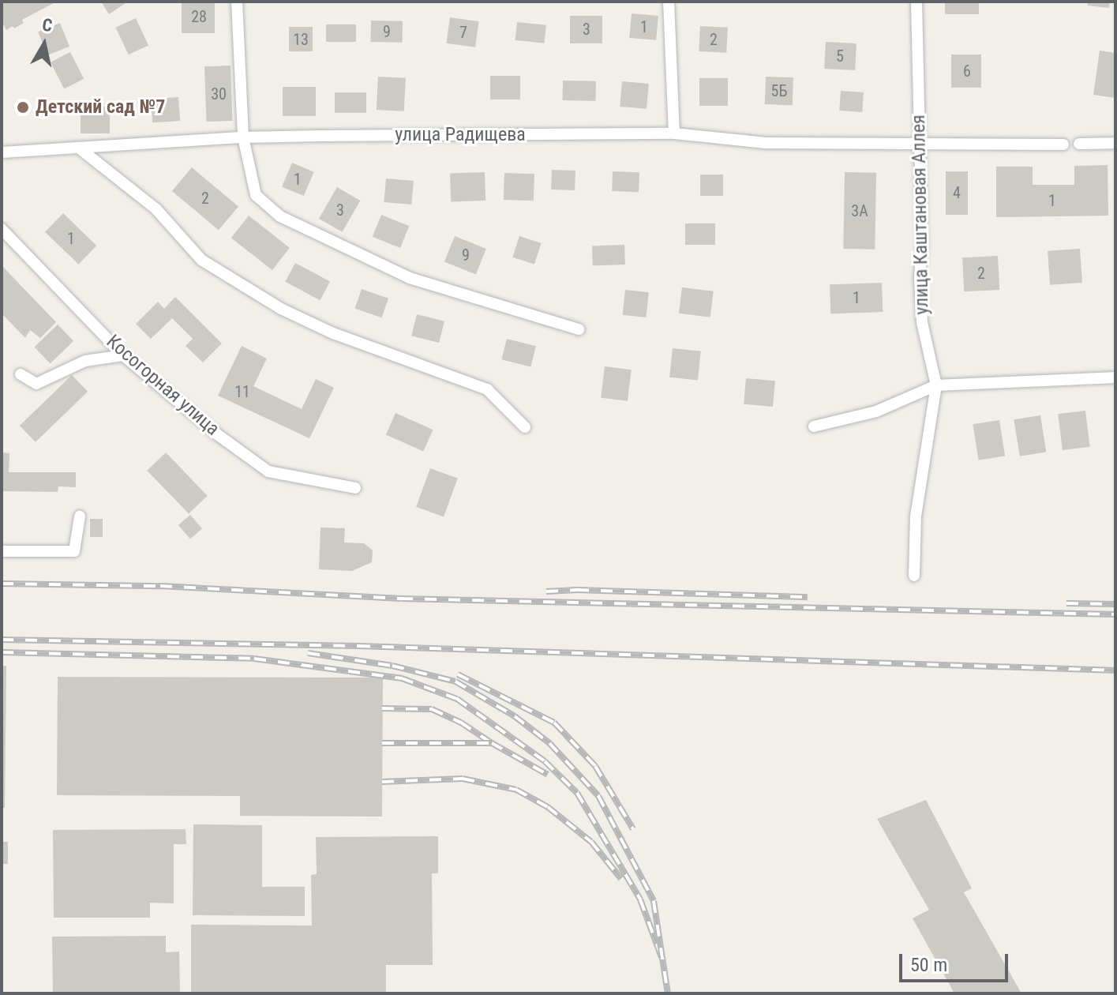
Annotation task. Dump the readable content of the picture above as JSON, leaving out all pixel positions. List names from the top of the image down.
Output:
{
  "streets": {
    "street": ["улица Радищева", "улица Каштановая Аллея", "Косогорная улица"]
  },
  "crossings": [
    ["улица Радищева", "улица Каштановая Аллея"]
  ],
  "places": ["Детский сад №7"],
  "house_numbers": [
    "28",
    "1",
    "3",
    "9",
    "7",
    "13",
    "2",
    "5",
    "6",
    "5Б",
    "30",
    "1",
    "4",
    "2",
    "1",
    "3",
    "3А",
    "1",
    "9",
    "2",
    "1",
    "11"
  ],
  "scale_bar": "50 m",
  "north": "top"
}
